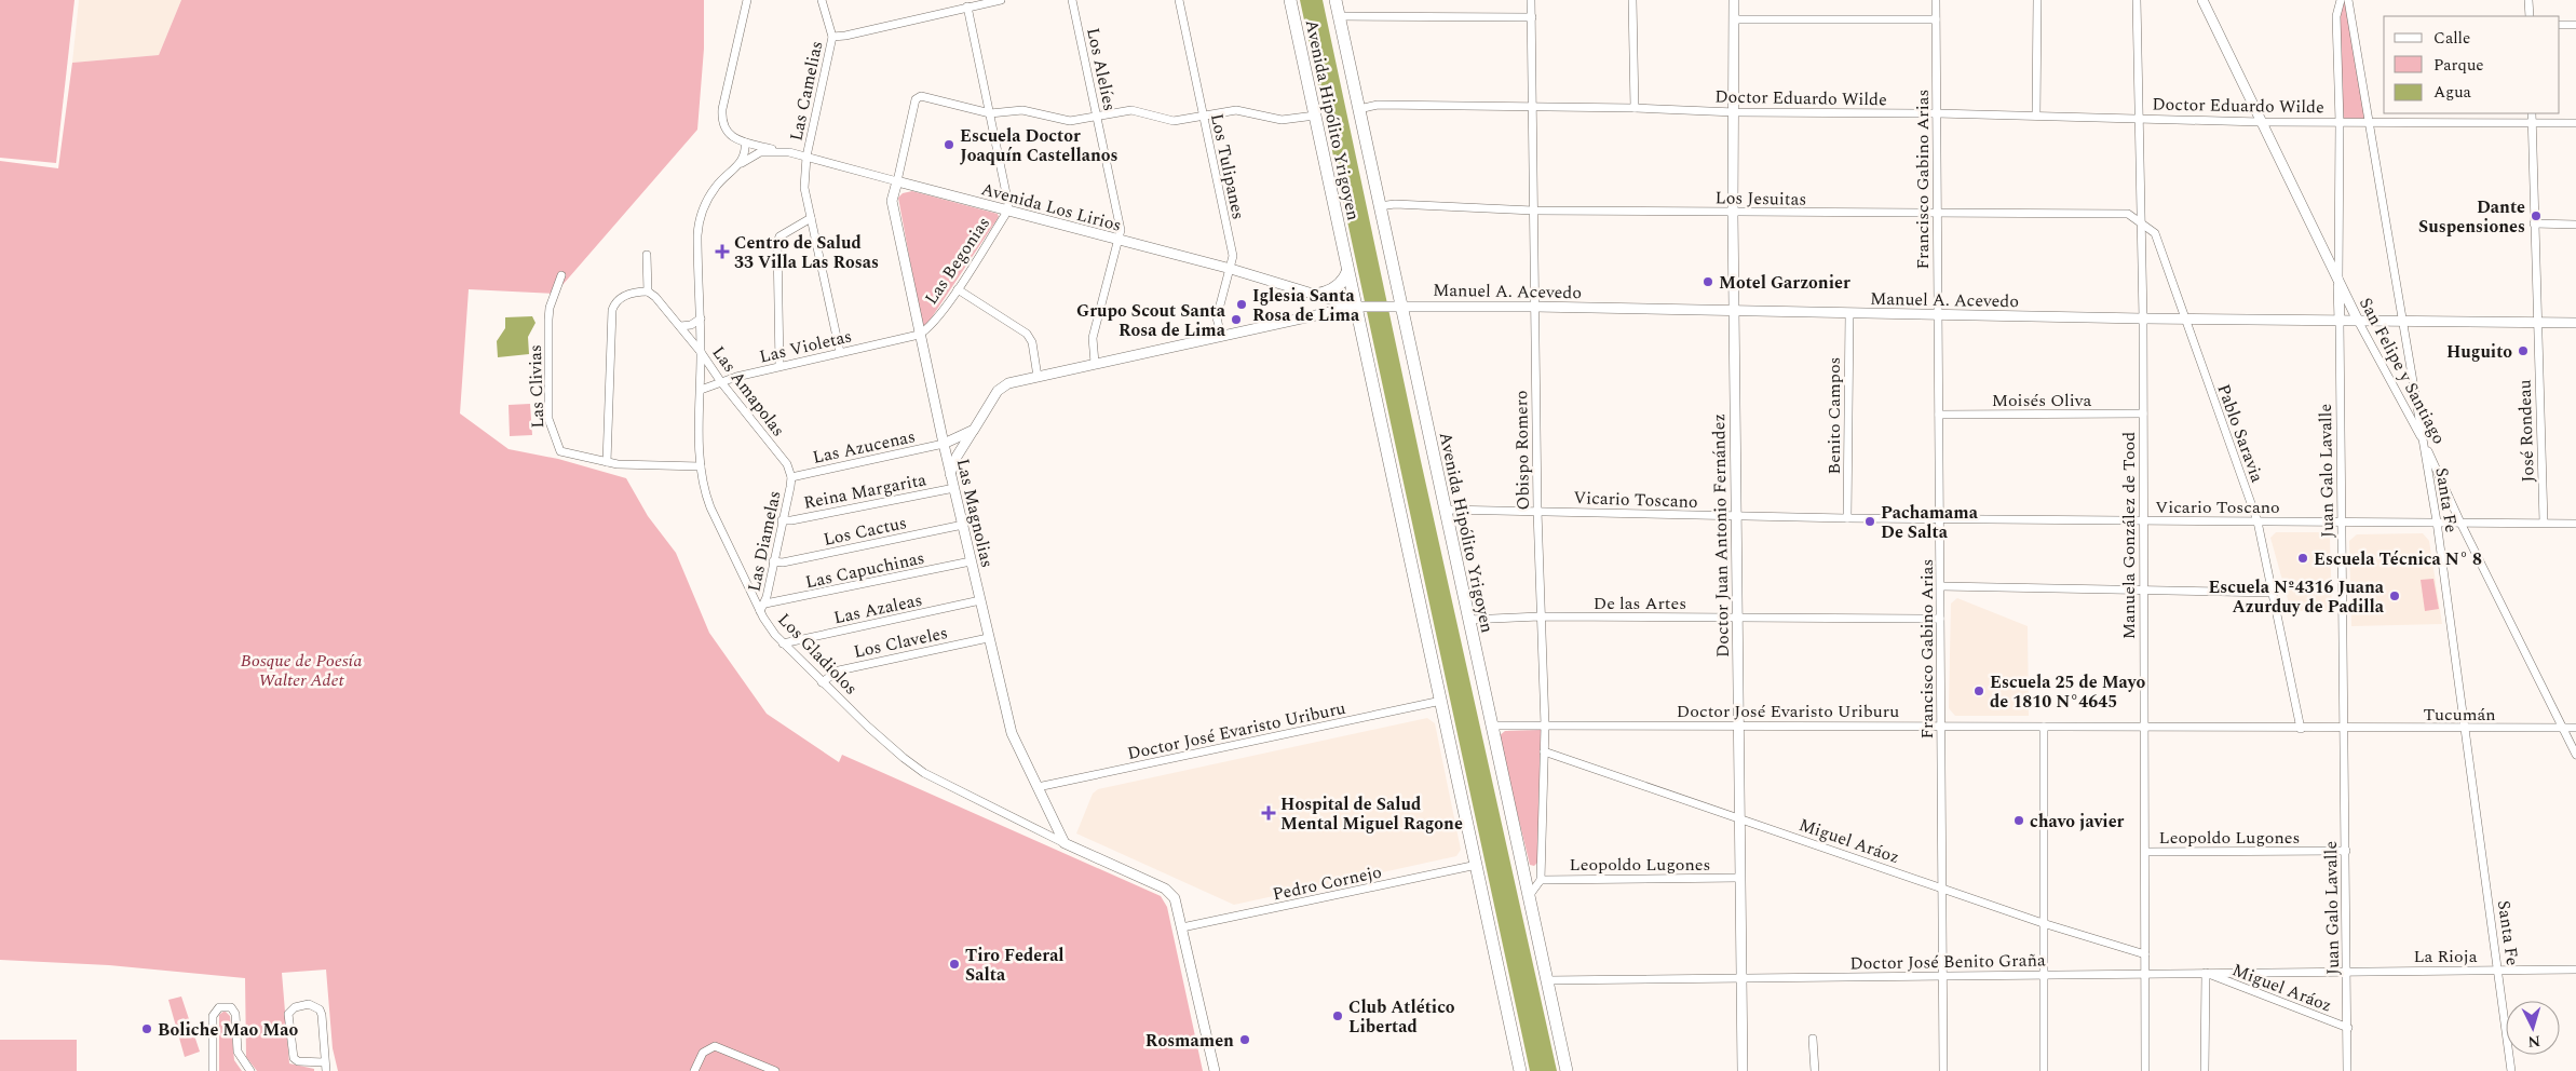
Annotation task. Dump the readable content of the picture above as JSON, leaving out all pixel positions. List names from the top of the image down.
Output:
{
  "streets": {
    "highway": ["Avenida Hipólito Yrigoyen"],
    "street": [
      "Los Alelíes",
      "Las Camelias",
      "Doctor Eduardo Wilde",
      "Los Tulipanes",
      "Francisco Gabino Arias",
      "Los Jesuitas",
      "Avenida Los Lirios",
      "Las Begonias",
      "Manuel A. Acevedo",
      "Las Violetas",
      "San Felipe y Santiago",
      "Las Clivias",
      "Las Amapolas",
      "Moisés Oliva",
      "Benito Campos",
      "José Rondeau",
      "Pablo Saravia",
      "Las Azucenas",
      "Obispo Romero",
      "Juan Galo Lavalle",
      "Reina Margarita",
      "Vicario Toscano",
      "Santa Fe",
      "Las Magnolias",
      "Los Cactus",
      "Doctor Juan Antonio Fernández",
      "Manuela González de Tood",
      "Las Diamelas",
      "Las Capuchinas",
      "De las Artes",
      "Las Azaleas",
      "Los Claveles",
      "Los Gladiolos",
      "Doctor José Evaristo Uriburu",
      "Tucumán",
      "Leopoldo Lugones",
      "Miguel Aráoz",
      "Pedro Cornejo",
      "La Rioja",
      "Doctor José Benito Graña"
    ]
  },
  "crossings": [
    ["Los Alelíes", "Avenida Los Lirios"],
    ["Las Camelias", "Avenida Los Lirios"],
    ["Las Camelias", "Las Violetas"],
    ["Doctor Eduardo Wilde", "Avenida Hipólito Yrigoyen"],
    ["Doctor Eduardo Wilde", "Francisco Gabino Arias"],
    ["Doctor Eduardo Wilde", "San Felipe y Santiago"],
    ["Doctor Eduardo Wilde", "José Rondeau"],
    ["Doctor Eduardo Wilde", "Obispo Romero"],
    ["Doctor Eduardo Wilde", "Juan Galo Lavalle"],
    ["Doctor Eduardo Wilde", "Santa Fe"],
    ["Doctor Eduardo Wilde", "Doctor Juan Antonio Fernández"],
    ["Doctor Eduardo Wilde", "Manuela González de Tood"],
    ["Avenida Hipólito Yrigoyen", "Los Jesuitas"],
    ["Avenida Hipólito Yrigoyen", "Avenida Los Lirios"],
    ["Avenida Hipólito Yrigoyen", "Manuel A. Acevedo"],
    ["Avenida Hipólito Yrigoyen", "Vicario Toscano"],
    ["Avenida Hipólito Yrigoyen", "De las Artes"],
    ["Avenida Hipólito Yrigoyen", "Doctor José Evaristo Uriburu"],
    ["Avenida Hipólito Yrigoyen", "Pedro Cornejo"],
    ["Avenida Hipólito Yrigoyen", "Doctor José Benito Graña"],
    ["Los Tulipanes", "Avenida Los Lirios"],
    ["Francisco Gabino Arias", "Los Jesuitas"],
    ["Francisco Gabino Arias", "Manuel A. Acevedo"],
    ["Francisco Gabino Arias", "Moisés Oliva"],
    ["Francisco Gabino Arias", "Vicario Toscano"],
    ["Francisco Gabino Arias", "De las Artes"],
    ["Francisco Gabino Arias", "Doctor José Evaristo Uriburu"],
    ["Francisco Gabino Arias", "Miguel Aráoz"],
    ["Francisco Gabino Arias", "Doctor José Benito Graña"],
    ["Los Jesuitas", "Pablo Saravia"],
    ["Los Jesuitas", "Obispo Romero"],
    ["Los Jesuitas", "Doctor Juan Antonio Fernández"],
    ["Los Jesuitas", "Manuela González de Tood"],
    ["Avenida Los Lirios", "Las Begonias"],
    ["Avenida Los Lirios", "Manuel A. Acevedo"],
    ["Avenida Los Lirios", "Las Magnolias"],
    ["Avenida Los Lirios", "Los Gladiolos"],
    ["Las Begonias", "Las Violetas"],
    ["Las Begonias", "Las Magnolias"],
    ["Manuel A. Acevedo", "San Felipe y Santiago"],
    ["Manuel A. Acevedo", "Benito Campos"],
    ["Manuel A. Acevedo", "José Rondeau"],
    ["Manuel A. Acevedo", "Pablo Saravia"],
    ["Manuel A. Acevedo", "Obispo Romero"],
    ["Manuel A. Acevedo", "Juan Galo Lavalle"],
    ["Manuel A. Acevedo", "Santa Fe"],
    ["Manuel A. Acevedo", "Doctor Juan Antonio Fernández"],
    ["Manuel A. Acevedo", "Manuela González de Tood"],
    ["Las Violetas", "Las Amapolas"],
    ["Las Violetas", "Las Magnolias"],
    ["Las Violetas", "Los Gladiolos"],
    ["San Felipe y Santiago", "Juan Galo Lavalle"],
    ["San Felipe y Santiago", "Vicario Toscano"],
    ["San Felipe y Santiago", "Santa Fe"],
    ["San Felipe y Santiago", "Tucumán"],
    ["Las Clivias", "Los Gladiolos"],
    ["Las Amapolas", "Las Azucenas"],
    ["Las Amapolas", "Las Diamelas"],
    ["Las Amapolas", "Los Gladiolos"],
    ["Moisés Oliva", "Manuela González de Tood"],
    ["Benito Campos", "Vicario Toscano"],
    ["José Rondeau", "Vicario Toscano"],
    ["Pablo Saravia", "Vicario Toscano"],
    ["Pablo Saravia", "Manuela González de Tood"],
    ["Pablo Saravia", "Doctor José Evaristo Uriburu"],
    ["Las Azucenas", "Las Magnolias"],
    ["Las Azucenas", "Las Diamelas"],
    ["Obispo Romero", "Vicario Toscano"],
    ["Obispo Romero", "De las Artes"],
    ["Obispo Romero", "Doctor José Evaristo Uriburu"],
    ["Obispo Romero", "Leopoldo Lugones"],
    ["Obispo Romero", "Miguel Aráoz"],
    ["Juan Galo Lavalle", "Vicario Toscano"],
    ["Juan Galo Lavalle", "Doctor José Evaristo Uriburu"],
    ["Juan Galo Lavalle", "Tucumán"],
    ["Juan Galo Lavalle", "Leopoldo Lugones"],
    ["Juan Galo Lavalle", "Miguel Aráoz"],
    ["Juan Galo Lavalle", "La Rioja"],
    ["Juan Galo Lavalle", "Doctor José Benito Graña"],
    ["Reina Margarita", "Las Magnolias"],
    ["Reina Margarita", "Las Diamelas"],
    ["Vicario Toscano", "Santa Fe"],
    ["Vicario Toscano", "Doctor Juan Antonio Fernández"],
    ["Vicario Toscano", "Manuela González de Tood"],
    ["Santa Fe", "Tucumán"],
    ["Santa Fe", "La Rioja"],
    ["Las Magnolias", "Los Cactus"],
    ["Las Magnolias", "Las Capuchinas"],
    ["Las Magnolias", "Las Azaleas"],
    ["Las Magnolias", "Los Claveles"],
    ["Las Magnolias", "Los Gladiolos"],
    ["Las Magnolias", "Doctor José Evaristo Uriburu"],
    ["Los Cactus", "Las Diamelas"],
    ["Doctor Juan Antonio Fernández", "De las Artes"],
    ["Doctor Juan Antonio Fernández", "Doctor José Evaristo Uriburu"],
    ["Doctor Juan Antonio Fernández", "Leopoldo Lugones"],
    ["Doctor Juan Antonio Fernández", "Miguel Aráoz"],
    ["Doctor Juan Antonio Fernández", "Doctor José Benito Graña"],
    ["Manuela González de Tood", "Doctor José Evaristo Uriburu"],
    ["Manuela González de Tood", "Leopoldo Lugones"],
    ["Manuela González de Tood", "Miguel Aráoz"],
    ["Manuela González de Tood", "Doctor José Benito Graña"],
    ["Las Diamelas", "Las Capuchinas"],
    ["Las Diamelas", "Los Gladiolos"],
    ["Las Azaleas", "Los Gladiolos"],
    ["Los Claveles", "Los Gladiolos"],
    ["Los Gladiolos", "Pedro Cornejo"],
    ["Doctor José Evaristo Uriburu", "Tucumán"],
    ["Miguel Aráoz", "Doctor José Benito Graña"],
    ["La Rioja", "Doctor José Benito Graña"]
  ],
  "parks": ["Bosque de Poesía Walter Adet"],
  "places": {
    "other": [
      "Escuela Doctor Joaquín Castellanos",
      "Dante Suspensiones",
      "Motel Garzonier",
      "Iglesia Santa Rosa de Lima",
      "Grupo Scout Santa Rosa de Lima",
      "Huguito",
      "Pachamama De Salta",
      "Escuela Técnica N° 8",
      "Escuela Nº4316 Juana Azurduy de Padilla",
      "Escuela 25 de Mayo de 1810 N°4645",
      "chavo javier",
      "Tiro Federal Salta",
      "Club Atlético Libertad",
      "Boliche Mao Mao",
      "Rosmamen"
    ],
    "health": ["Centro de Salud 33 Villa Las Rosas", "Hospital de Salud Mental Miguel Ragone"]
  },
  "legend": ["Calle", "Parque", "Agua"],
  "north": "bottom"
}
